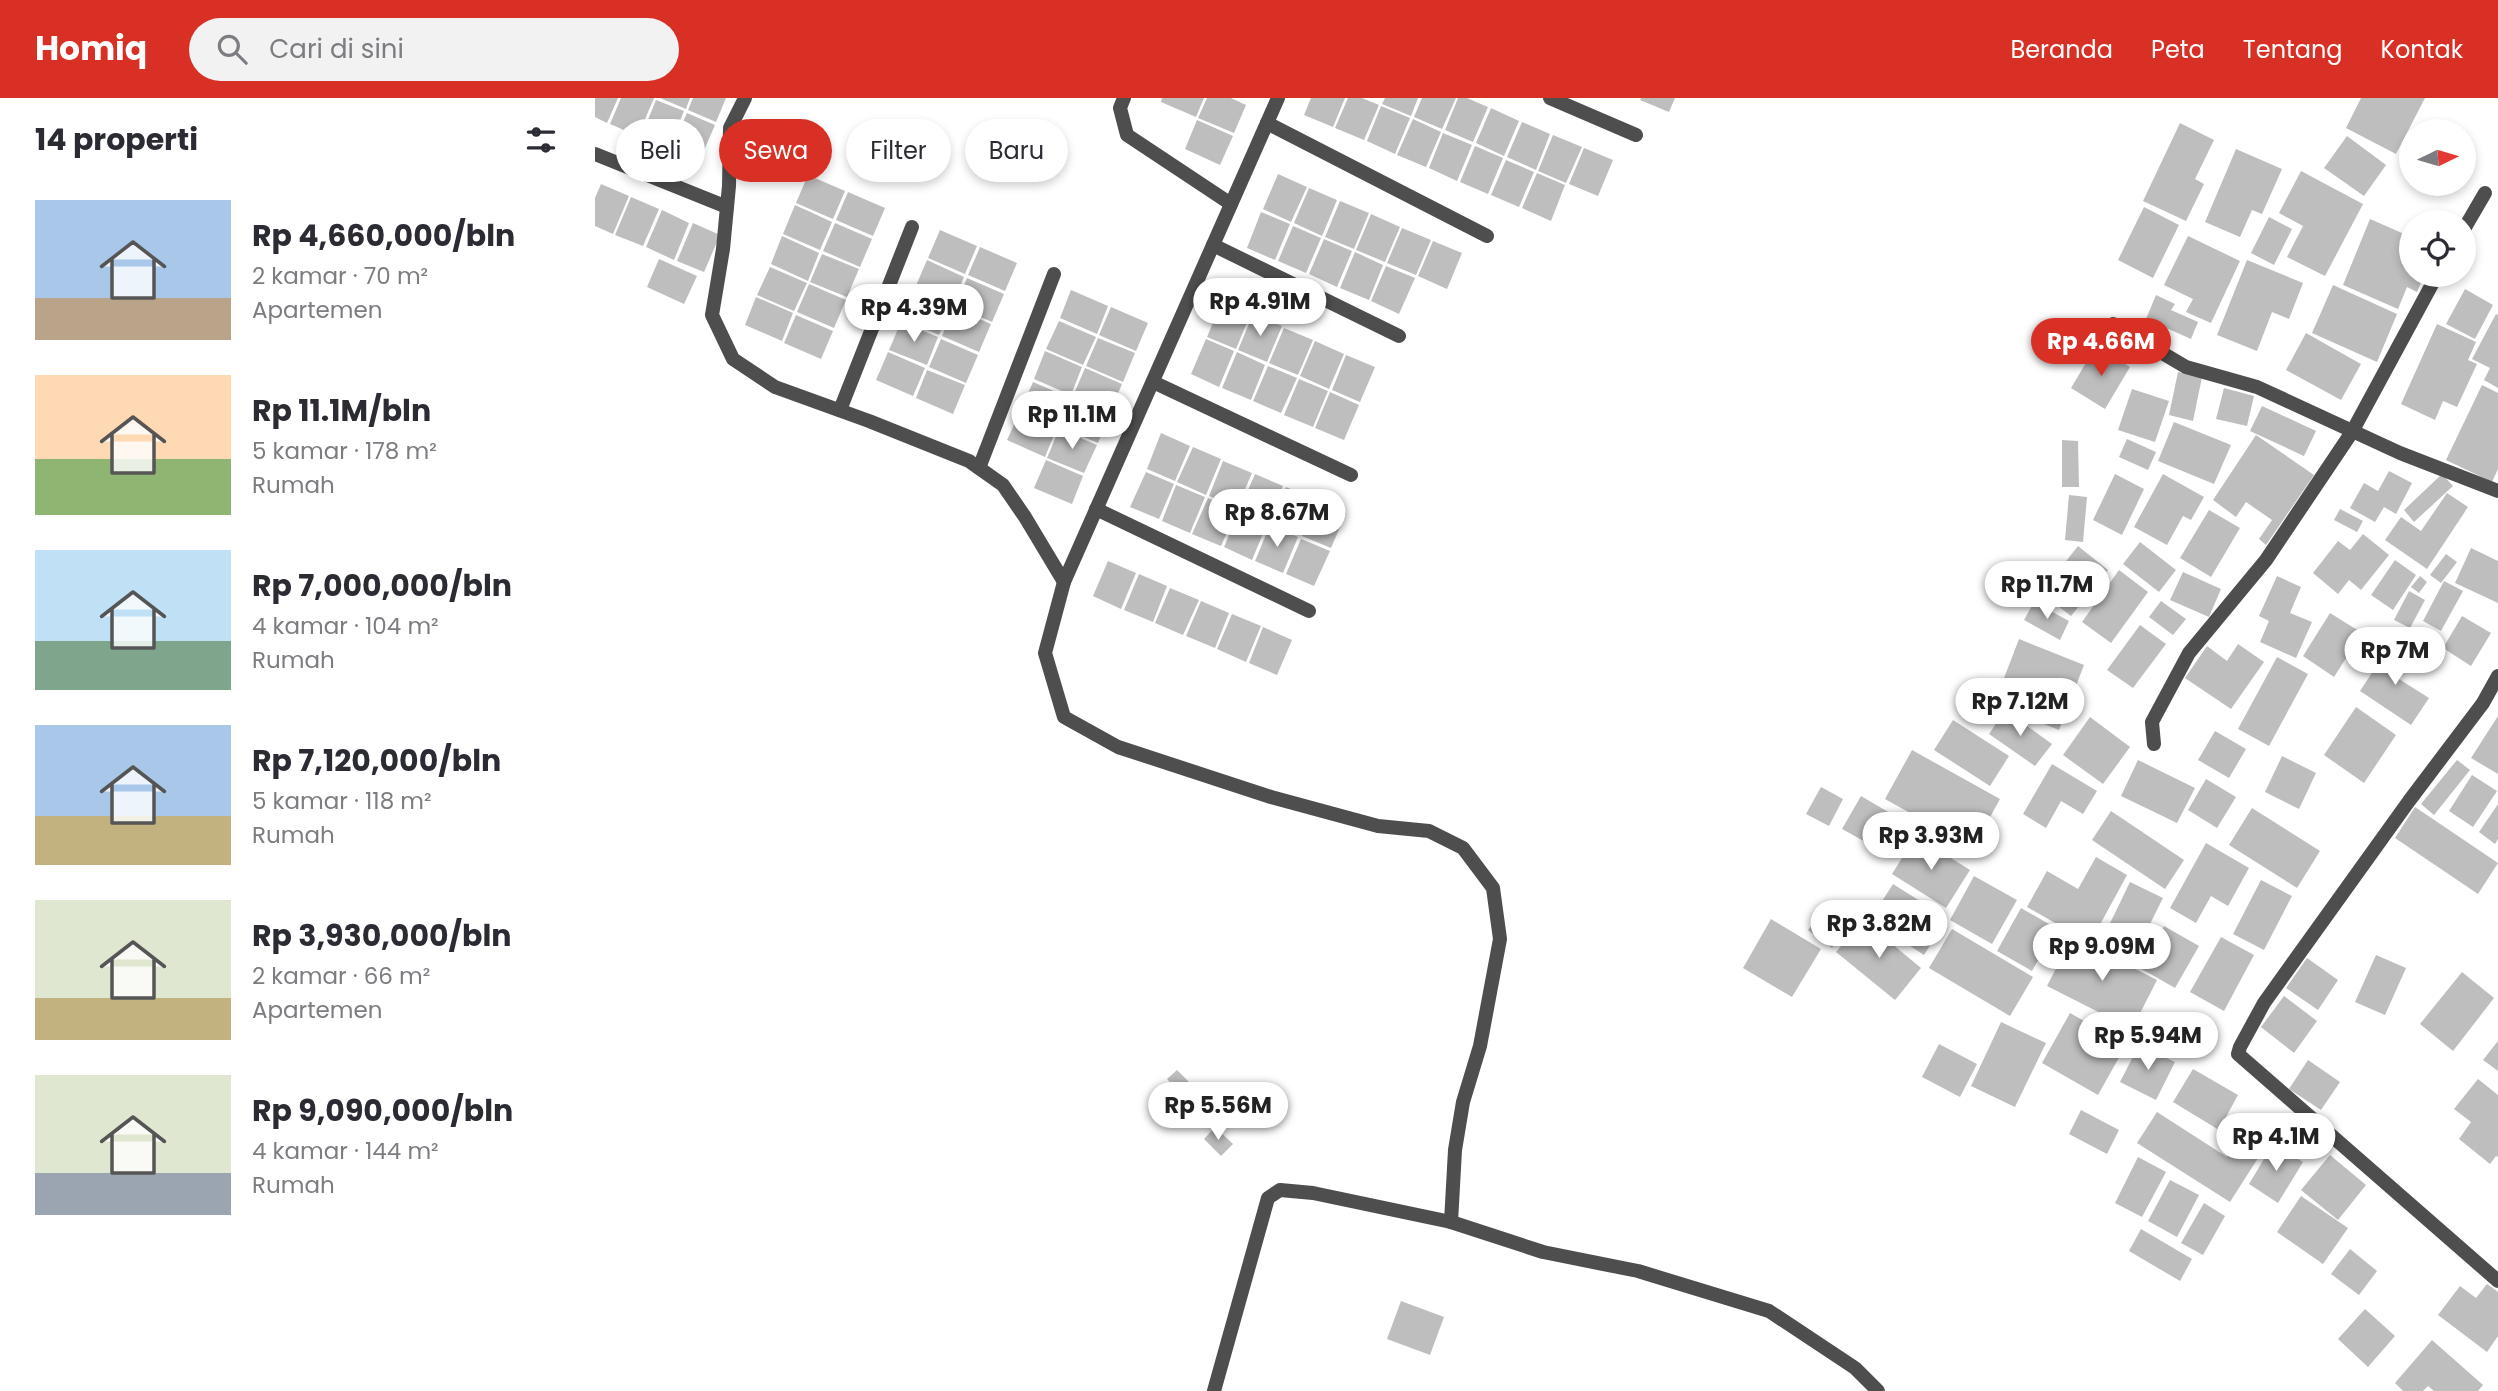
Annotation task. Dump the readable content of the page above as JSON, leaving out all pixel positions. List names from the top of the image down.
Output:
{
  "north": "right",
  "page": {
    "header": "Homiq",
    "search": "Cari di sini",
    "nav": [
      "Beranda",
      "Peta",
      "Tentang",
      "Kontak"
    ],
    "heading": "14 properti",
    "chip": [
      "Beli",
      "Sewa",
      "Filter",
      "Baru"
    ],
    "list": [
      {
        "name": "Rp 4,660,000/bln",
        "note": "2 kamar · 70 m² · Apartemen"
      },
      {
        "name": "Rp 11.1M/bln",
        "note": "5 kamar · 178 m² · Rumah"
      },
      {
        "name": "Rp 7,000,000/bln",
        "note": "4 kamar · 104 m² · Rumah"
      },
      {
        "name": "Rp 7,120,000/bln",
        "note": "5 kamar · 118 m² · Rumah"
      },
      {
        "name": "Rp 3,930,000/bln",
        "note": "2 kamar · 66 m² · Apartemen"
      },
      {
        "name": "Rp 9,090,000/bln",
        "note": "4 kamar · 144 m² · Rumah"
      }
    ],
    "price": [
      "Rp 4.91M",
      "Rp 4.39M",
      "Rp 4.66M",
      "Rp 11.1M",
      "Rp 8.67M",
      "Rp 11.7M",
      "Rp 7M",
      "Rp 7.12M",
      "Rp 3.93M",
      "Rp 3.82M",
      "Rp 9.09M",
      "Rp 5.94M",
      "Rp 5.56M",
      "Rp 4.1M"
    ]
  }
}
